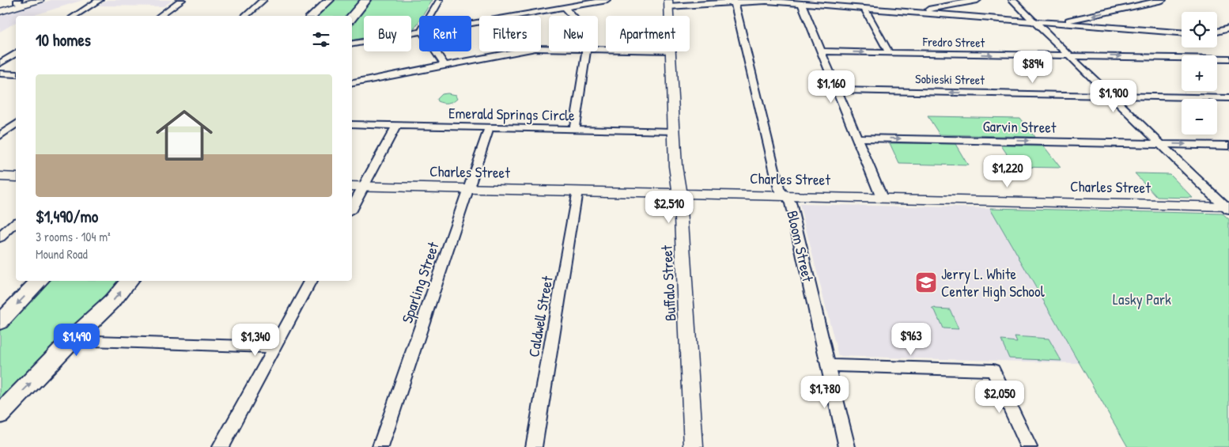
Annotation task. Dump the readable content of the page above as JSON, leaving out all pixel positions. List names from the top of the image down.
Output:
{
  "streets": {
    "street": [
      "Fredro Street",
      "Sobieski Street",
      "Emerald Springs Circle",
      "Garvin Street",
      "Charles Street",
      "Bloom Street",
      "Sparling Street",
      "Buffalo Street",
      "Caldwell Street"
    ]
  },
  "crossings": [
    ["Emerald Springs Circle", "Sparling Street"],
    ["Emerald Springs Circle", "Buffalo Street"],
    ["Charles Street", "Bloom Street"],
    ["Charles Street", "Sparling Street"],
    ["Charles Street", "Buffalo Street"],
    ["Charles Street", "Caldwell Street"]
  ],
  "one_way": ["Garvin Street"],
  "parks": ["Lasky Park"],
  "places": {
    "school or university": ["Jerry L. White Center High School"]
  },
  "page": {
    "map_buttons": ["+", "−"],
    "chip": [
      "Buy",
      "Rent",
      "Filters",
      "New",
      "Apartment"
    ],
    "heading": "10 homes",
    "price": [
      "$894",
      "$1,160",
      "$1,900",
      "$1,220",
      "$2,510",
      "$963",
      "$1,490",
      "$1,340",
      "$1,780",
      "$2,050"
    ],
    "list": [
      {
        "name": "$1,490/mo",
        "note": "3 rooms · 104 m² · Mound Road"
      }
    ]
  }
}
